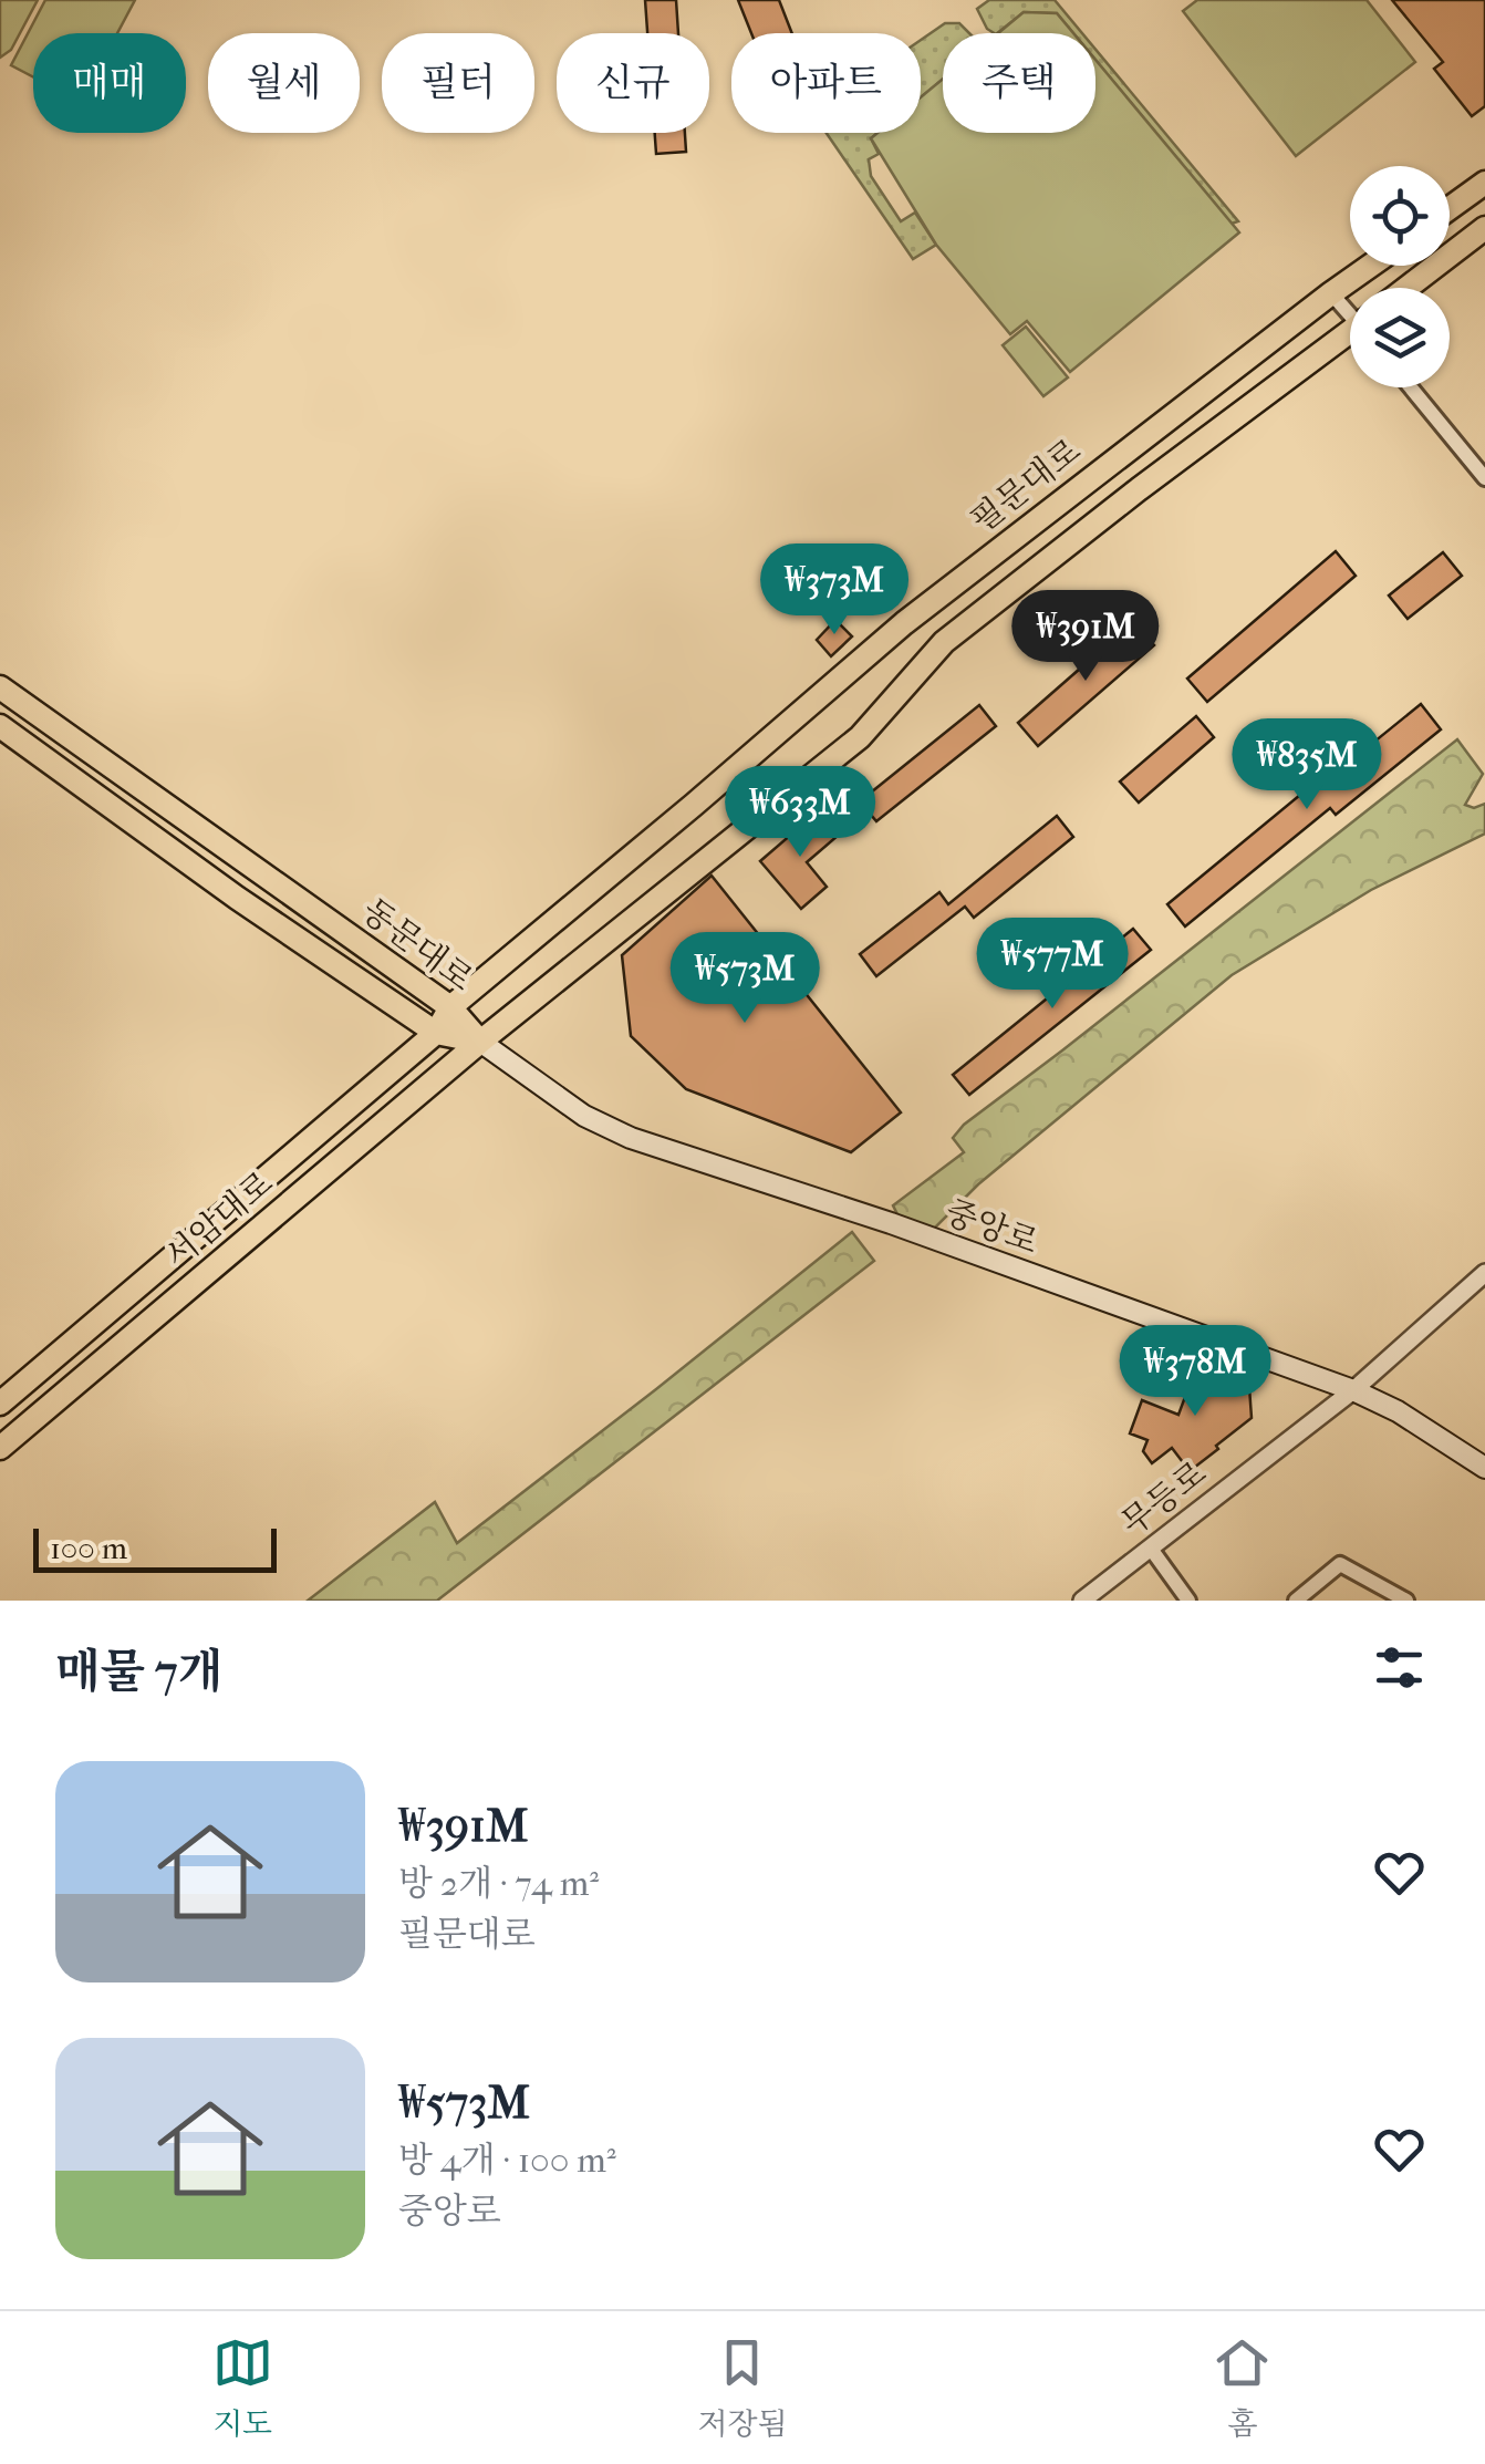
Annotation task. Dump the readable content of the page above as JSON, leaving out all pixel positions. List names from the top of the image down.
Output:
{
  "streets": {
    "main road": [
      "필문대로",
      "동문대로",
      "서암대로",
      "중앙로"
    ],
    "street": ["무등로"]
  },
  "crossings": [
    ["필문대로", "동문대로"],
    ["필문대로", "서암대로"],
    ["동문대로", "서암대로"],
    ["동문대로", "중앙로"],
    ["서암대로", "중앙로"],
    ["중앙로", "무등로"]
  ],
  "scale_bar": "100 m",
  "page": {
    "chip": [
      "매매",
      "월세",
      "필터",
      "신규",
      "아파트",
      "주택"
    ],
    "price": [
      "₩373M",
      "₩391M",
      "₩835M",
      "₩633M",
      "₩577M",
      "₩573M",
      "₩378M"
    ],
    "scale": "100 m",
    "heading": "매물 7개",
    "list": [
      {
        "name": "₩391M",
        "note": "방 2개 · 74 m² · 필문대로"
      },
      {
        "name": "₩573M",
        "note": "방 4개 · 100 m² · 중앙로"
      }
    ],
    "tabs": ["지도", "저장됨", "홈"]
  }
}
